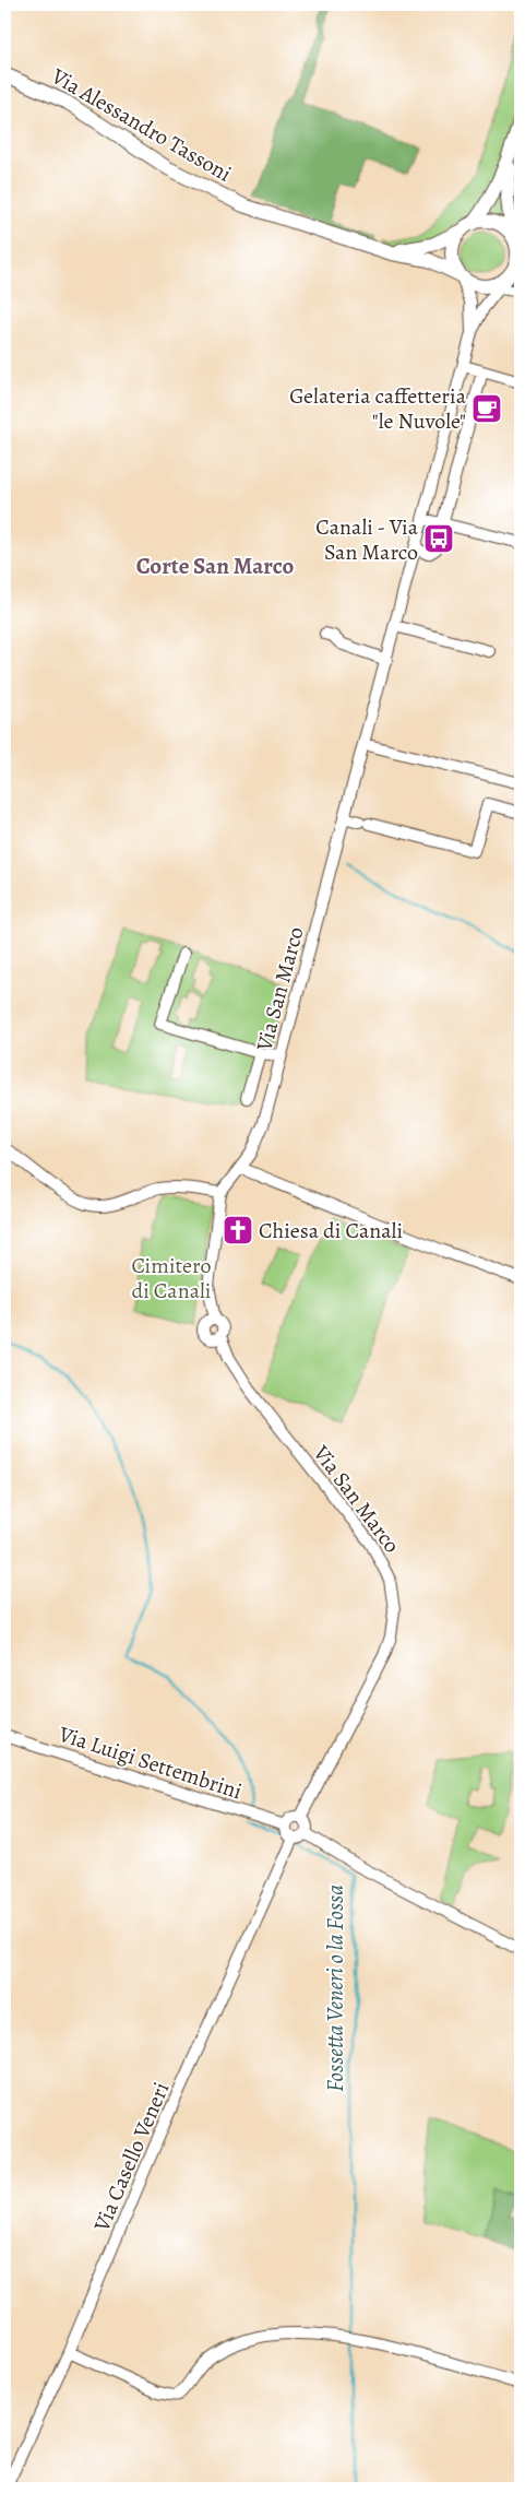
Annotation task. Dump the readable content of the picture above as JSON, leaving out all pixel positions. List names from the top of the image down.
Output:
{
  "streets": {
    "main road": ["Via Alessandro Tassoni"],
    "street": ["Via San Marco", "Via Luigi Settembrini", "Via Casello Veneri"]
  },
  "crossings": [
    ["Via Alessandro Tassoni", "Via San Marco"],
    ["Via San Marco", "Via Luigi Settembrini"],
    ["Via San Marco", "Via Casello Veneri"],
    ["Via Luigi Settembrini", "Via Casello Veneri"]
  ],
  "districts": ["Corte San Marco"],
  "water": ["Fossetta Veneri o la Fossa"],
  "parks": ["Cimitero di Canali"],
  "places": {
    "cafe": ["Gelateria caffetteria \"le Nuvole\""],
    "bus stop": ["Canali - Via San Marco"],
    "church": ["Chiesa di Canali"]
  }
}
